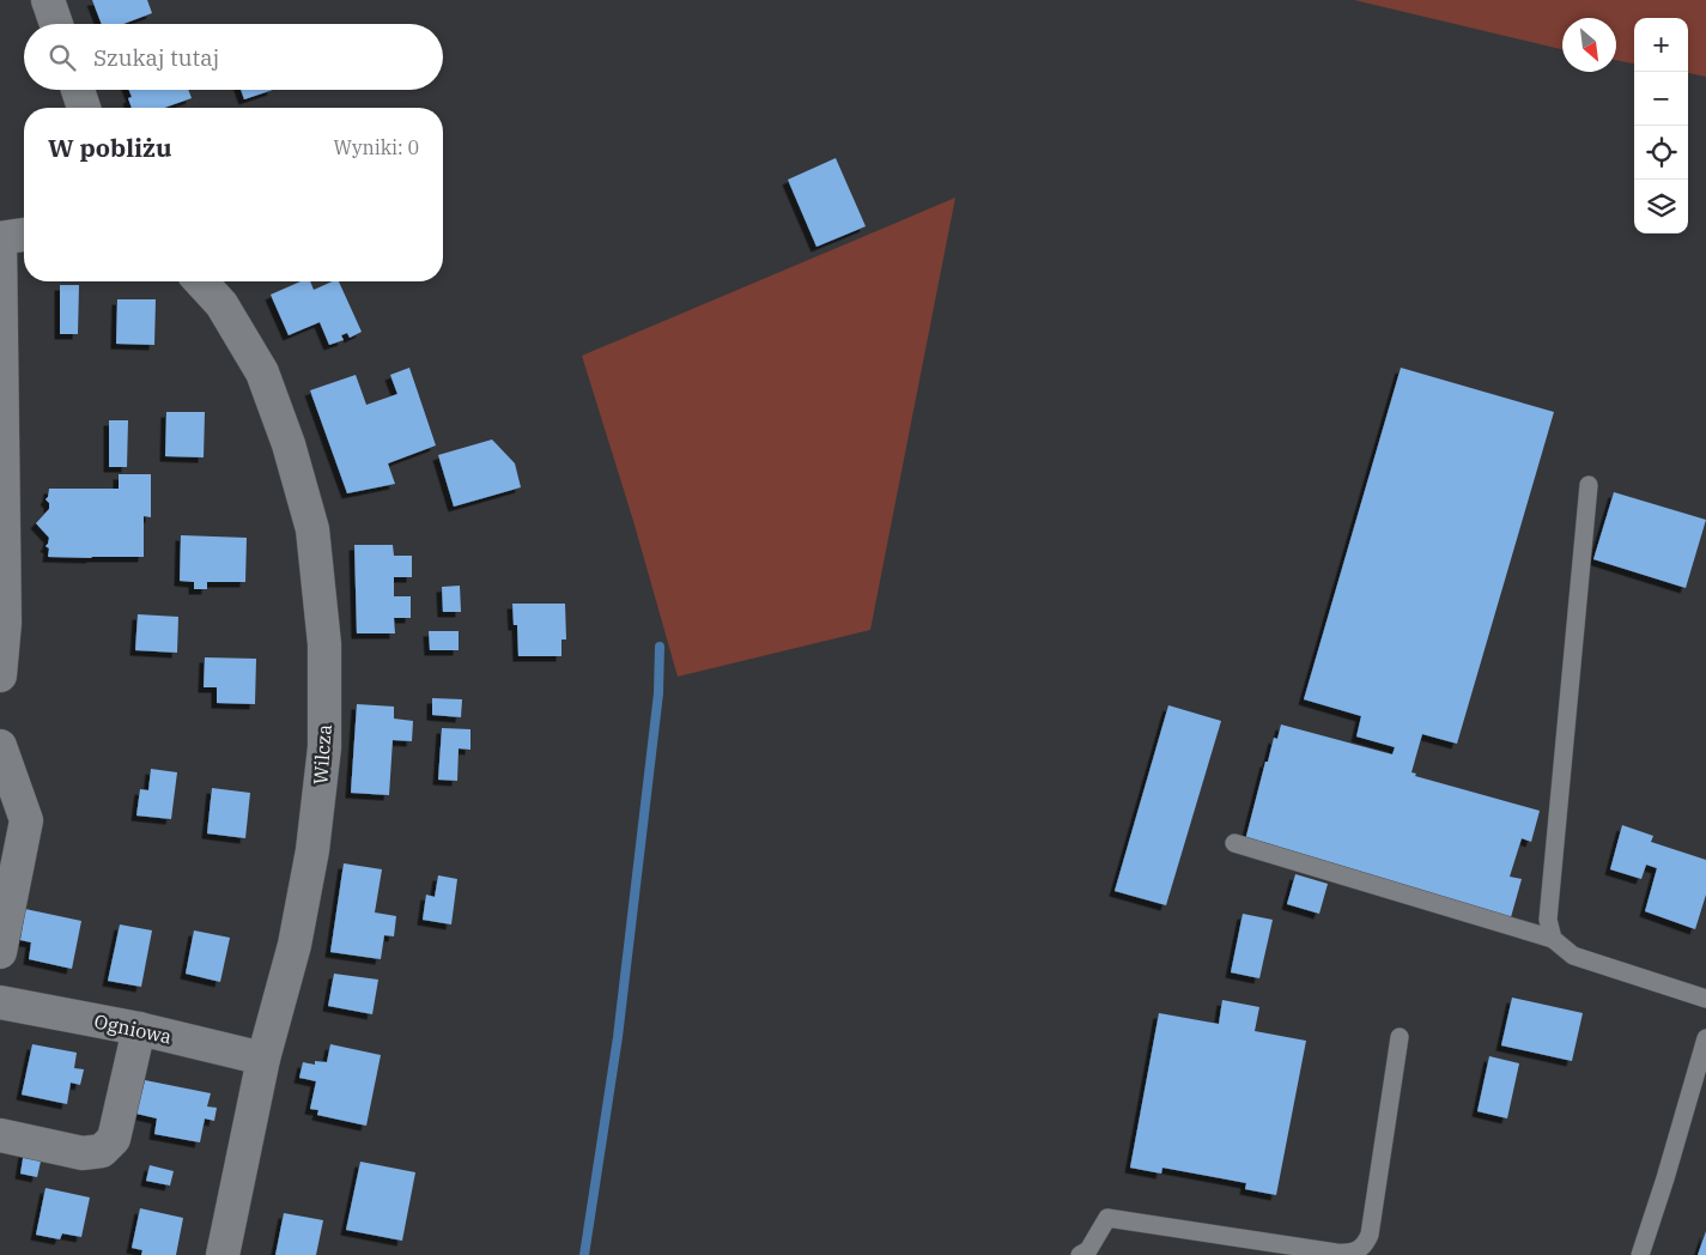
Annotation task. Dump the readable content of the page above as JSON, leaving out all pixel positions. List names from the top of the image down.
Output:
{
  "streets": {
    "street": ["Wilcza", "Ogniowa"]
  },
  "crossings": [
    ["Wilcza", "Ogniowa"]
  ],
  "north": "bottom right",
  "page": {
    "map_buttons": ["+", "−"],
    "search": "Szukaj tutaj",
    "heading": ["W pobliżu", "Wyniki: 0"]
  }
}
